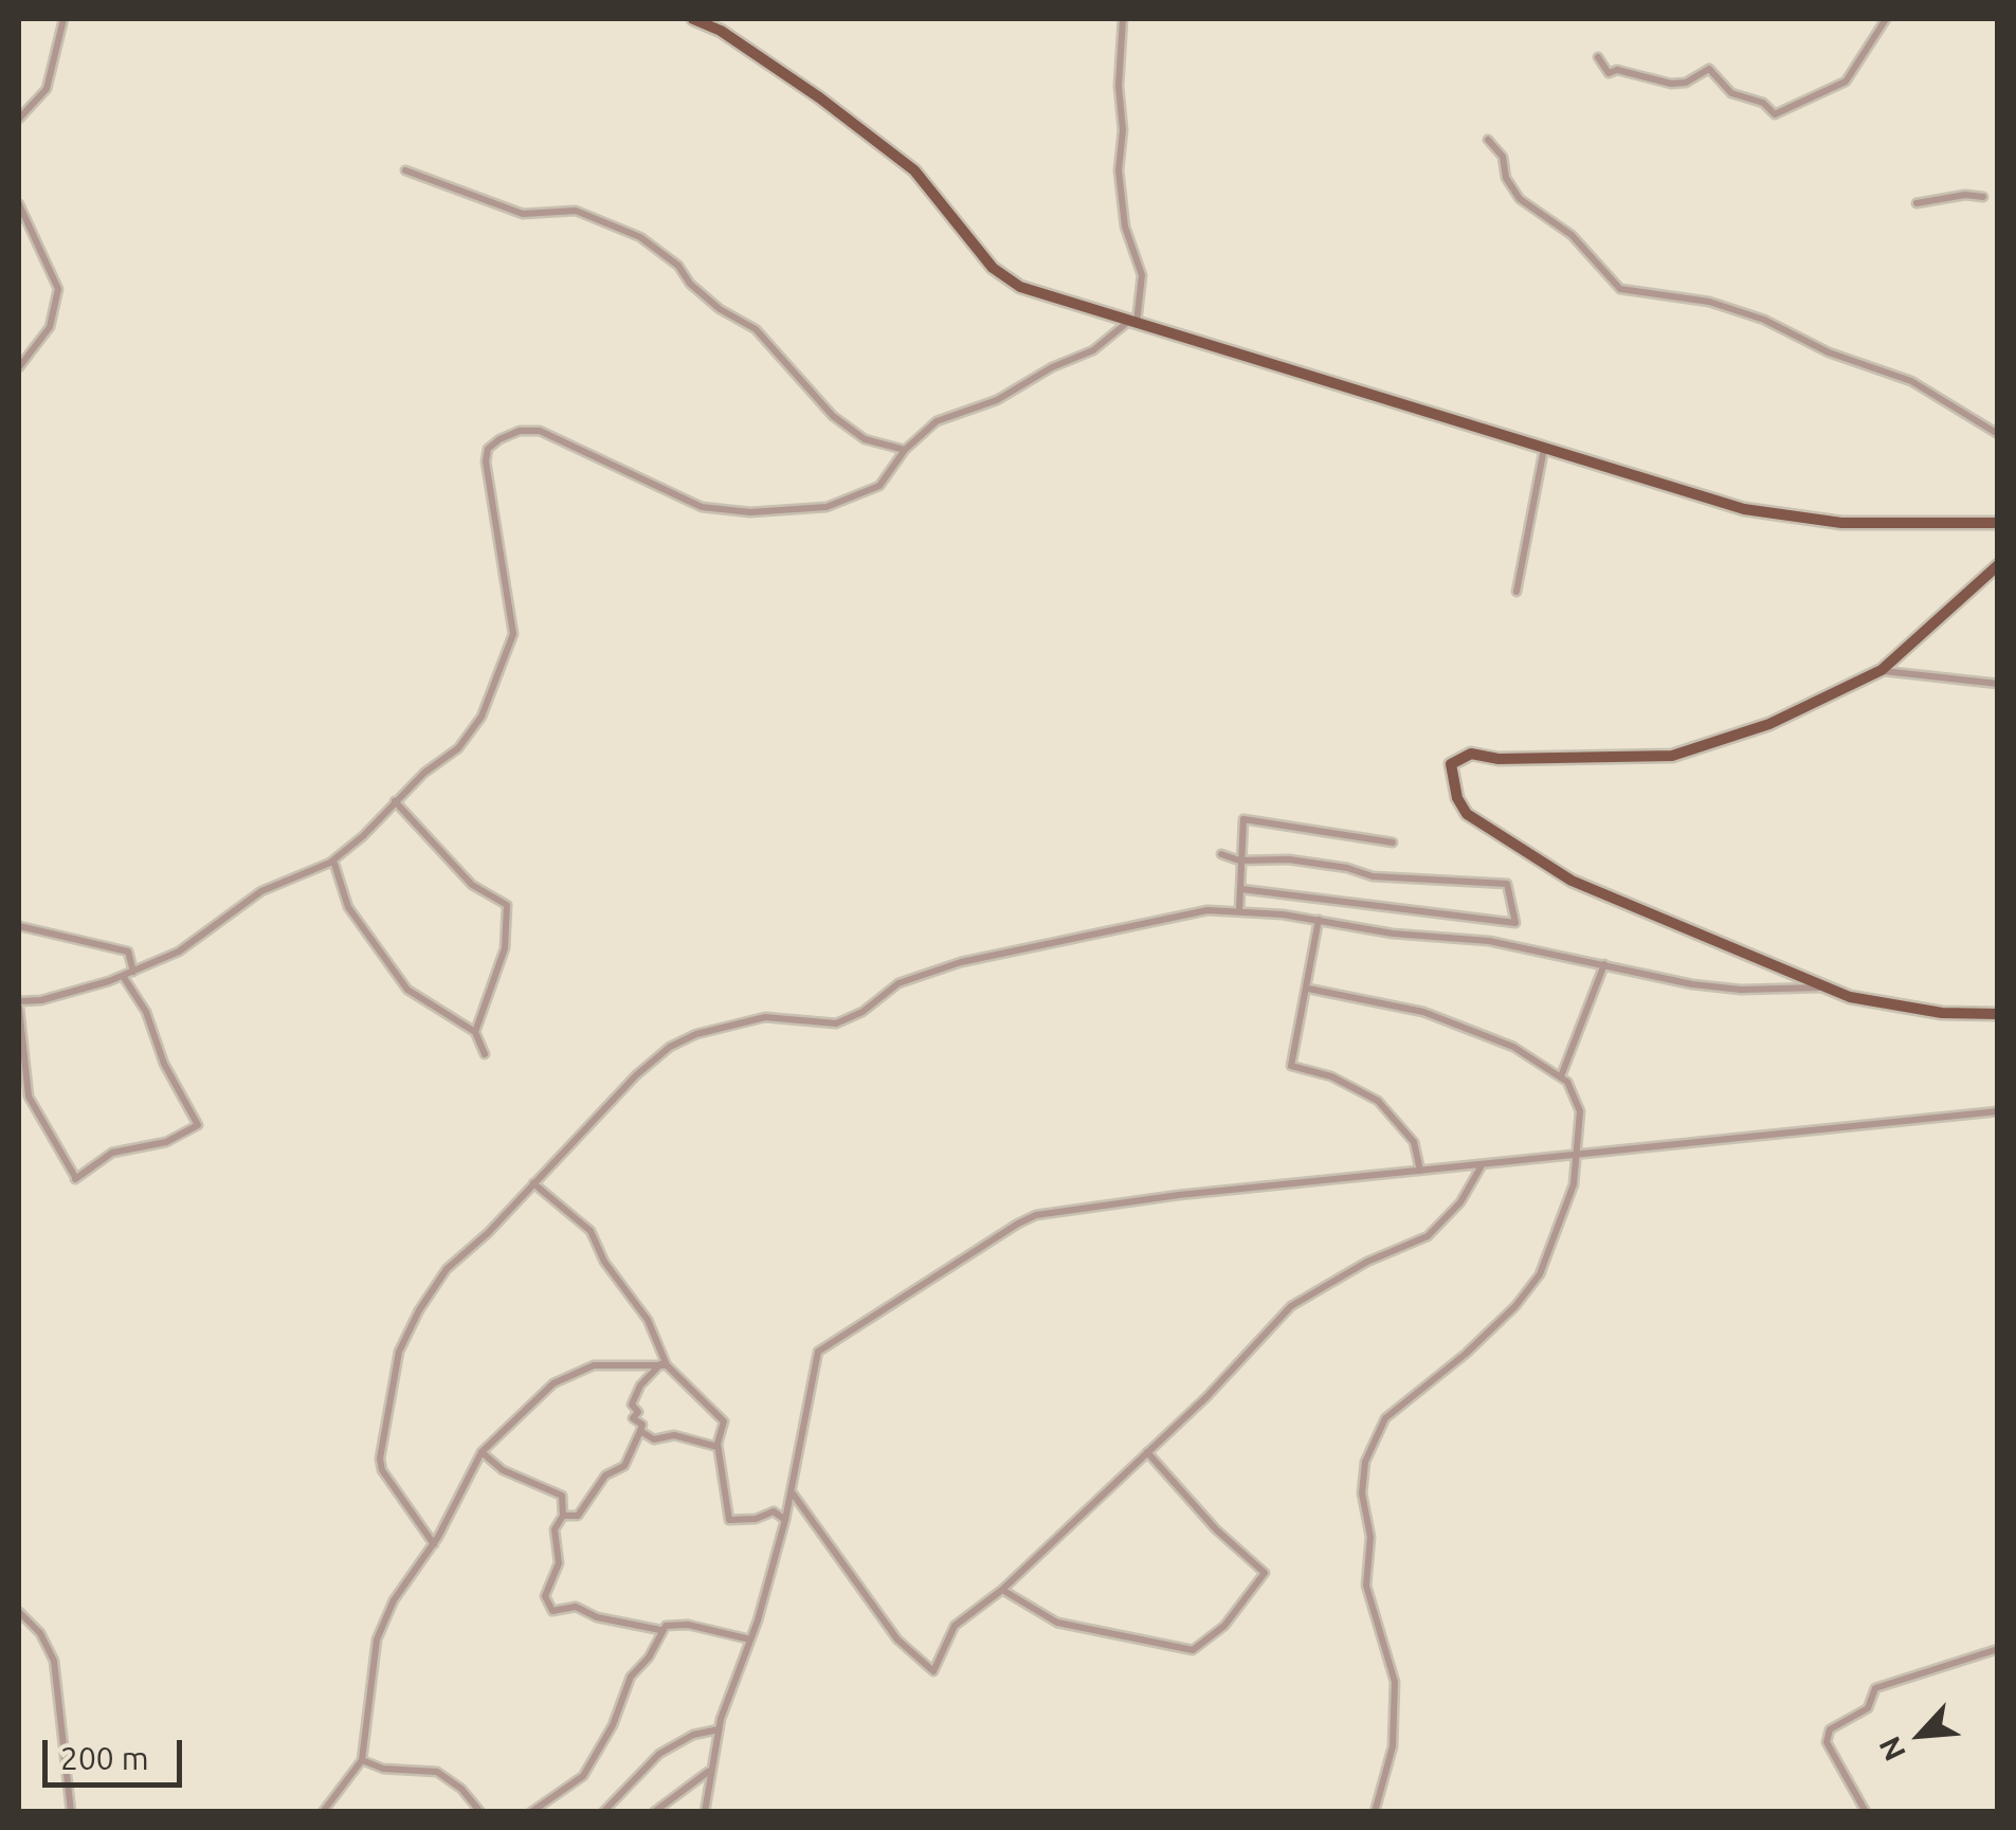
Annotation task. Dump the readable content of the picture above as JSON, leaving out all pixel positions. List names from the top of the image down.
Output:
{
  "scale_bar": "200 m",
  "north": "bottom left"
}
